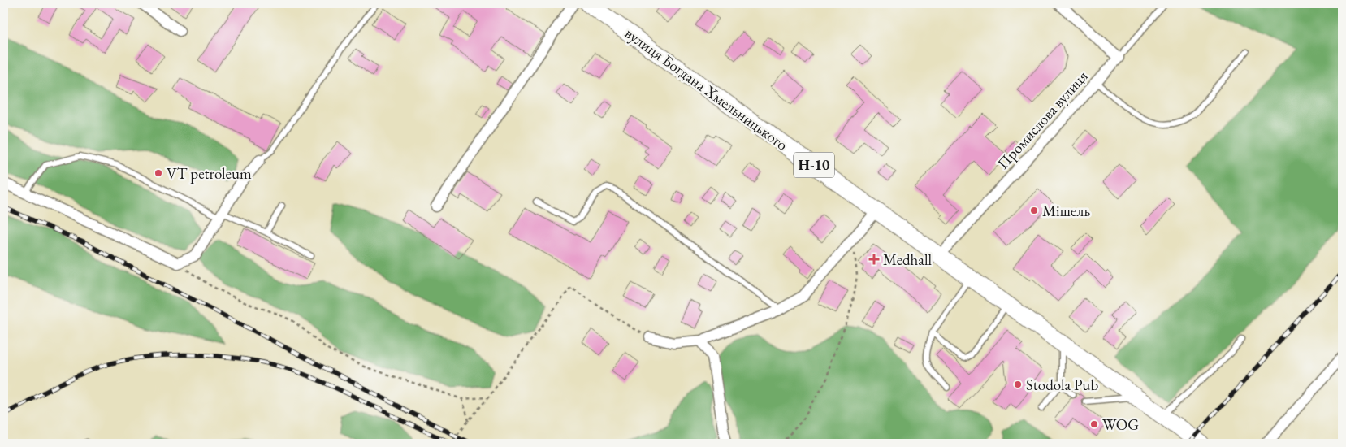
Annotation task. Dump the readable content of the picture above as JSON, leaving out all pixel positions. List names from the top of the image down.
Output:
{
  "streets": {
    "main road": ["вулиця Богдана Хмельницького", "Н-10"],
    "street": ["Промислова вулиця"]
  },
  "crossings": [
    ["вулиця Богдана Хмельницького", "Промислова вулиця"]
  ],
  "places": {
    "other": [
      "VT petroleum",
      "Мішель",
      "Stodola Pub",
      "WOG"
    ],
    "health": ["Medhall"]
  }
}
